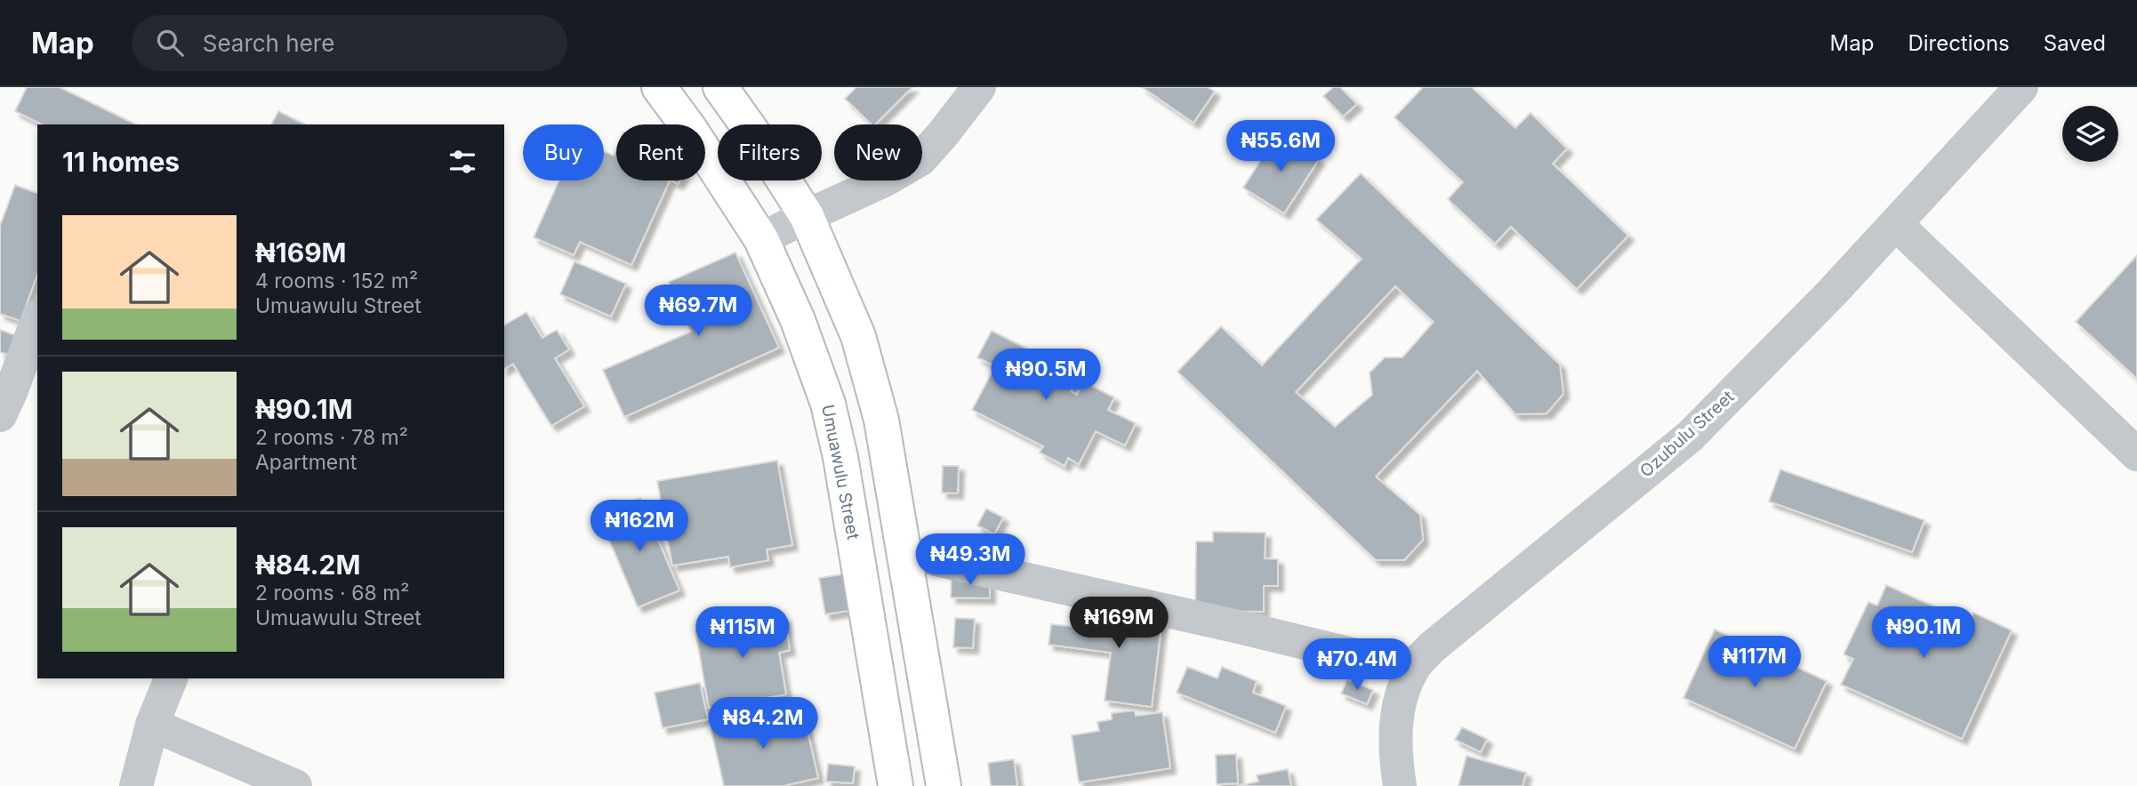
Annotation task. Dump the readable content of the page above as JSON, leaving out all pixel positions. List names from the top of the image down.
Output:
{
  "streets": {
    "main road": ["Umuawulu Street"],
    "street": ["Ozubulu Street"]
  },
  "page": {
    "header": "Map",
    "search": "Search here",
    "nav": ["Map", "Directions", "Saved"],
    "price": [
      "₦55.6M",
      "₦69.7M",
      "₦90.5M",
      "₦162M",
      "₦49.3M",
      "₦169M",
      "₦115M",
      "₦90.1M",
      "₦117M",
      "₦70.4M",
      "₦84.2M"
    ],
    "chip": [
      "Buy",
      "Rent",
      "Filters",
      "New"
    ],
    "heading": "11 homes",
    "list": [
      {
        "name": "₦169M",
        "note": "4 rooms · 152 m² · Umuawulu Street"
      },
      {
        "name": "₦90.1M",
        "note": "2 rooms · 78 m² · Apartment"
      },
      {
        "name": "₦84.2M",
        "note": "2 rooms · 68 m² · Umuawulu Street"
      }
    ]
  }
}
